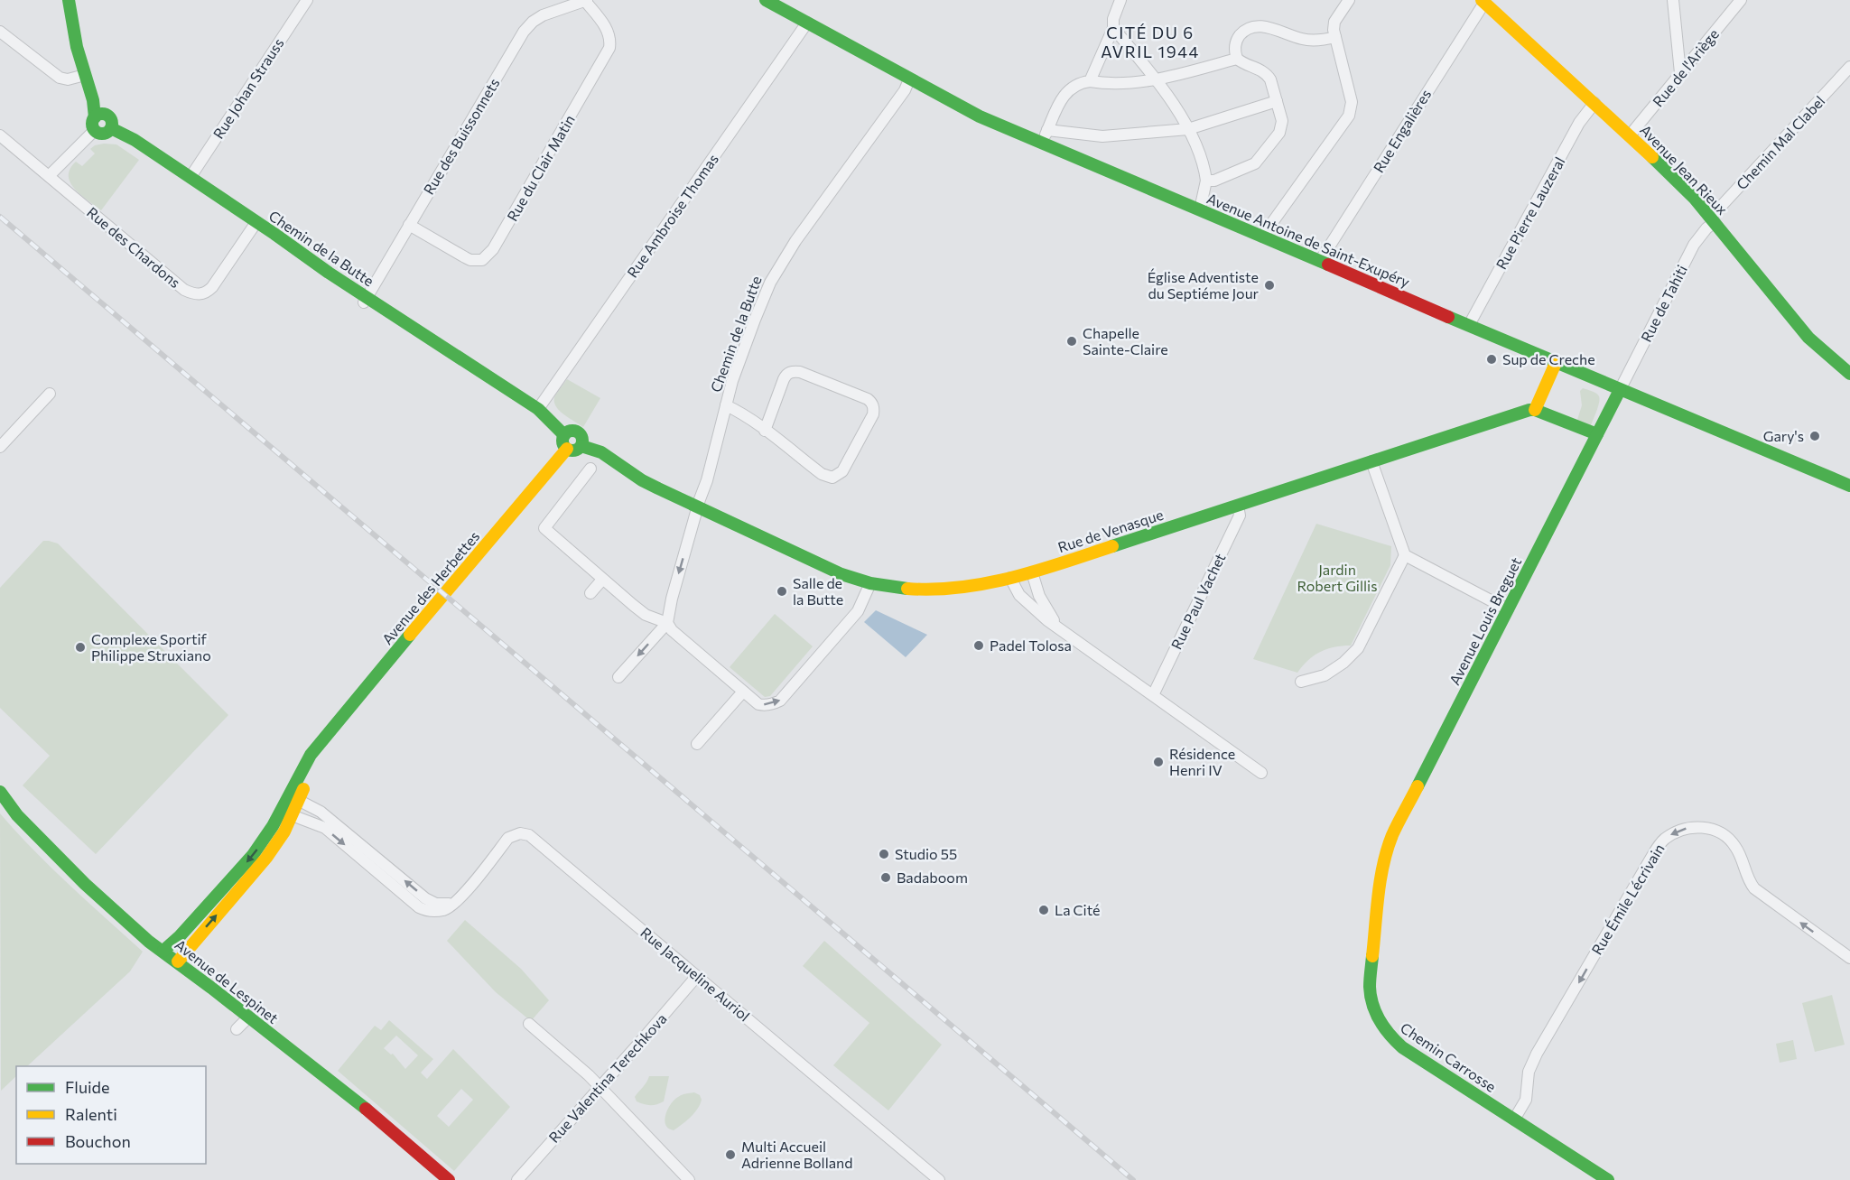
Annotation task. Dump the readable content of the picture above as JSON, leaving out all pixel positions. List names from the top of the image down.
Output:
{
  "streets": {
    "street": [
      "Rue de l'Ariège",
      "Rue Johan Strauss",
      "Rue Engalières",
      "Rue des Buissonnets",
      "Chemin Mal Clabel",
      "Rue du Clair Matin",
      "Avenue Jean Rieux",
      "Rue Pierre Lauzeral",
      "Rue Ambroise Thomas",
      "Avenue Antoine de Saint-Exupéry",
      "Rue des Chardons",
      "Chemin de la Butte",
      "Rue de Tahiti",
      "Rue de Venasque",
      "Avenue des Herbettes",
      "Rue Paul Vachet",
      "Avenue Louis Breguet",
      "Rue Émile Lécrivain",
      "Rue Jacqueline Auriol",
      "Avenue de Lespinet",
      "Chemin Carrosse",
      "Rue Valentina Terechkova"
    ]
  },
  "crossings": [
    ["Rue de l'Ariège", "Avenue Jean Rieux"],
    ["Rue Johan Strauss", "Chemin de la Butte"],
    ["Rue Engalières", "Avenue Jean Rieux"],
    ["Rue Engalières", "Avenue Antoine de Saint-Exupéry"],
    ["Rue des Buissonnets", "Rue du Clair Matin"],
    ["Rue des Buissonnets", "Chemin de la Butte"],
    ["Chemin Mal Clabel", "Avenue Jean Rieux"],
    ["Chemin Mal Clabel", "Rue de Tahiti"],
    ["Avenue Jean Rieux", "Rue Pierre Lauzeral"],
    ["Avenue Jean Rieux", "Rue de Tahiti"],
    ["Rue Pierre Lauzeral", "Avenue Antoine de Saint-Exupéry"],
    ["Rue Ambroise Thomas", "Avenue Antoine de Saint-Exupéry"],
    ["Rue Ambroise Thomas", "Chemin de la Butte"],
    ["Avenue Antoine de Saint-Exupéry", "Chemin de la Butte"],
    ["Avenue Antoine de Saint-Exupéry", "Rue de Tahiti"],
    ["Avenue Antoine de Saint-Exupéry", "Avenue Louis Breguet"],
    ["Rue des Chardons", "Chemin de la Butte"],
    ["Chemin de la Butte", "Rue de Venasque"],
    ["Chemin de la Butte", "Avenue des Herbettes"],
    ["Rue de Tahiti", "Avenue Louis Breguet"],
    ["Rue de Venasque", "Rue Paul Vachet"],
    ["Avenue des Herbettes", "Rue Jacqueline Auriol"],
    ["Avenue des Herbettes", "Avenue de Lespinet"],
    ["Avenue Louis Breguet", "Chemin Carrosse"],
    ["Rue Émile Lécrivain", "Chemin Carrosse"],
    ["Rue Jacqueline Auriol", "Rue Valentina Terechkova"]
  ],
  "districts": ["CITÉ DU 6 AVRIL 1944"],
  "parks": ["Jardin Robert Gillis"],
  "places": [
    "Église Adventiste du Septiéme Jour",
    "Chapelle Sainte-Claire",
    "Sup de Creche",
    "Gary's",
    "Salle de la Butte",
    "Padel Tolosa",
    "Complexe Sportif Philippe Struxiano",
    "Résidence Henri IV",
    "Studio 55",
    "Badaboom",
    "La Cité",
    "Multi Accueil Adrienne Bolland"
  ],
  "legend": ["Fluide", "Ralenti", "Bouchon"]
}
